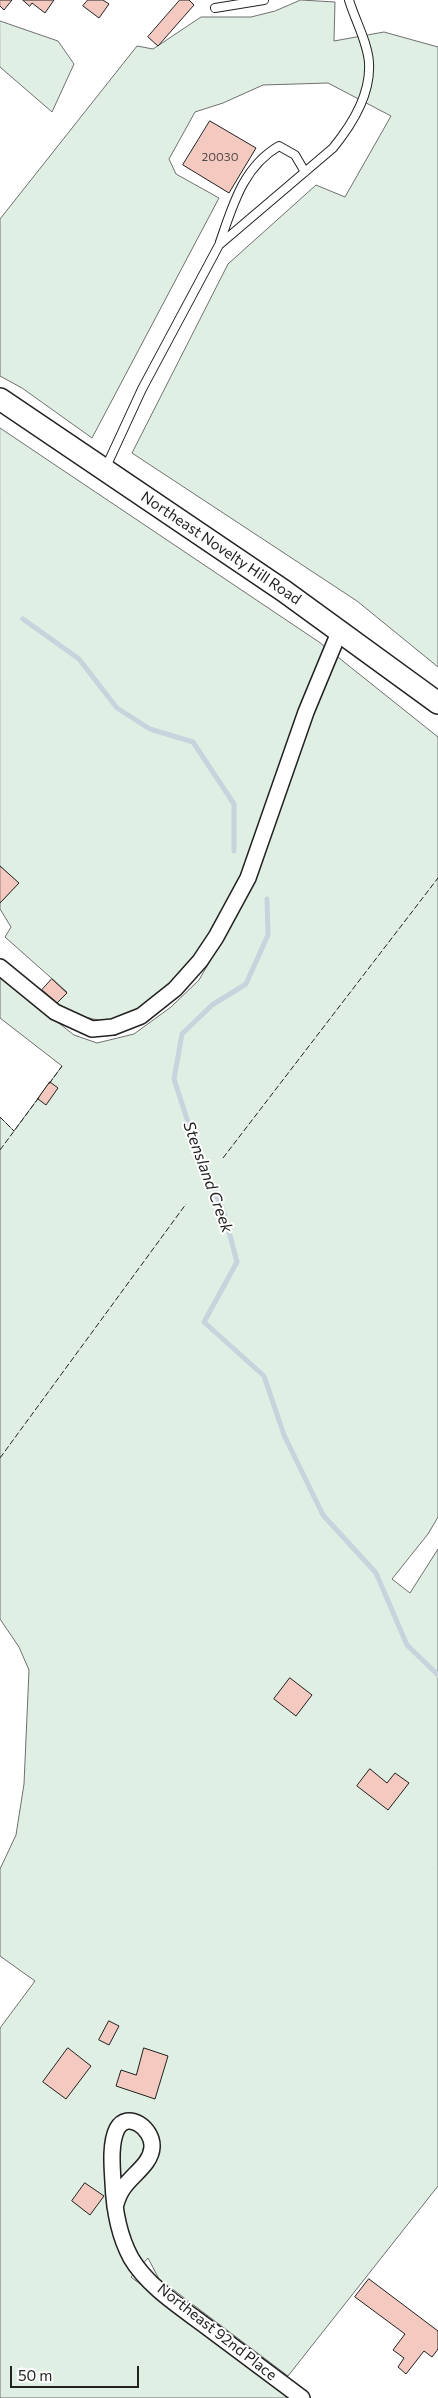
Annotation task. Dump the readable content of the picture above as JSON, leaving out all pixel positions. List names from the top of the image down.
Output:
{
  "streets": {
    "main road": ["Northeast Novelty Hill Road"],
    "street": ["Northeast 92nd Place"]
  },
  "water": ["Stensland Creek"],
  "house_numbers": ["20030"],
  "scale_bar": "50 m"
}
